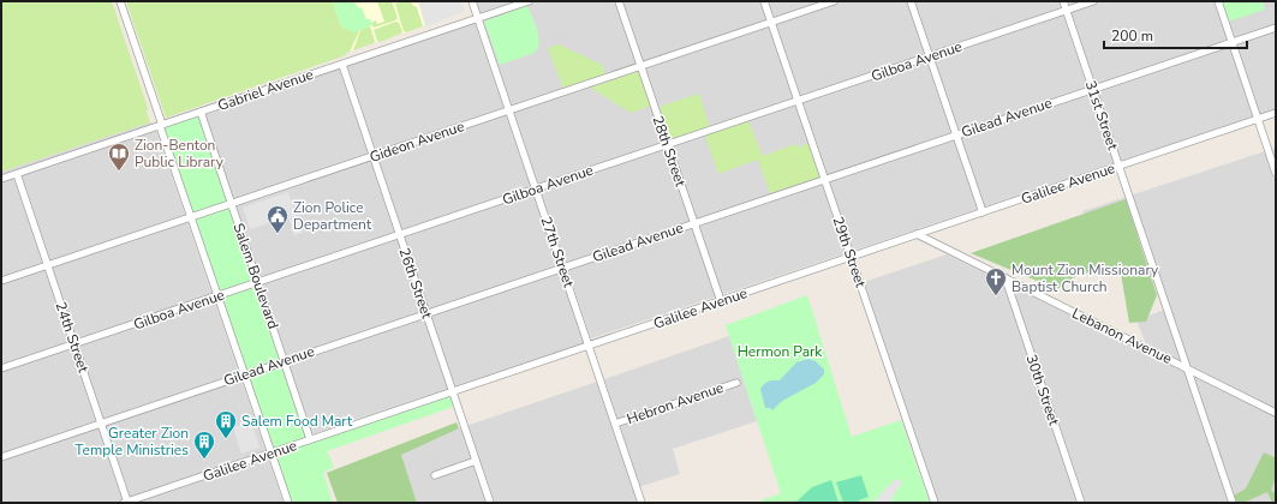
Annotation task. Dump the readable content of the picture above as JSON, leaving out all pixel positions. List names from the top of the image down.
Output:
{
  "streets": {
    "street": [
      "Gilboa Avenue",
      "Gabriel Avenue",
      "31st Street",
      "Gilead Avenue",
      "Gideon Avenue",
      "28th Street",
      "Galilee Avenue",
      "27th Street",
      "29th Street",
      "Salem Boulevard",
      "26th Street",
      "Lebanon Avenue",
      "24th Street",
      "30th Street",
      "Hebron Avenue"
    ]
  },
  "crossings": [
    ["Gilboa Avenue", "31st Street"],
    ["Gilboa Avenue", "28th Street"],
    ["Gilboa Avenue", "27th Street"],
    ["Gilboa Avenue", "29th Street"],
    ["Gilboa Avenue", "Salem Boulevard"],
    ["Gilboa Avenue", "26th Street"],
    ["Gilboa Avenue", "24th Street"],
    ["Gabriel Avenue", "27th Street"],
    ["Gabriel Avenue", "Salem Boulevard"],
    ["Gabriel Avenue", "26th Street"],
    ["Gabriel Avenue", "24th Street"],
    ["31st Street", "Gilead Avenue"],
    ["31st Street", "Galilee Avenue"],
    ["31st Street", "Lebanon Avenue"],
    ["Gilead Avenue", "28th Street"],
    ["Gilead Avenue", "27th Street"],
    ["Gilead Avenue", "29th Street"],
    ["Gilead Avenue", "Salem Boulevard"],
    ["Gilead Avenue", "26th Street"],
    ["Gilead Avenue", "24th Street"],
    ["Gideon Avenue", "28th Street"],
    ["Gideon Avenue", "27th Street"],
    ["Gideon Avenue", "29th Street"],
    ["Gideon Avenue", "Salem Boulevard"],
    ["Gideon Avenue", "26th Street"],
    ["Gideon Avenue", "24th Street"],
    ["28th Street", "Galilee Avenue"],
    ["Galilee Avenue", "27th Street"],
    ["Galilee Avenue", "29th Street"],
    ["Galilee Avenue", "Salem Boulevard"],
    ["Galilee Avenue", "26th Street"],
    ["Galilee Avenue", "Lebanon Avenue"],
    ["Galilee Avenue", "24th Street"],
    ["27th Street", "Hebron Avenue"],
    ["Lebanon Avenue", "30th Street"]
  ],
  "parks": ["Hermon Park"],
  "places": {
    "library": ["Zion-Benton Public Library"],
    "public building": ["Zion Police Department"],
    "church": ["Mount Zion Missionary Baptist Church"],
    "building": ["Salem Food Mart", "Greater Zion Temple Ministries"]
  },
  "scale_bar": "200 m"
}
